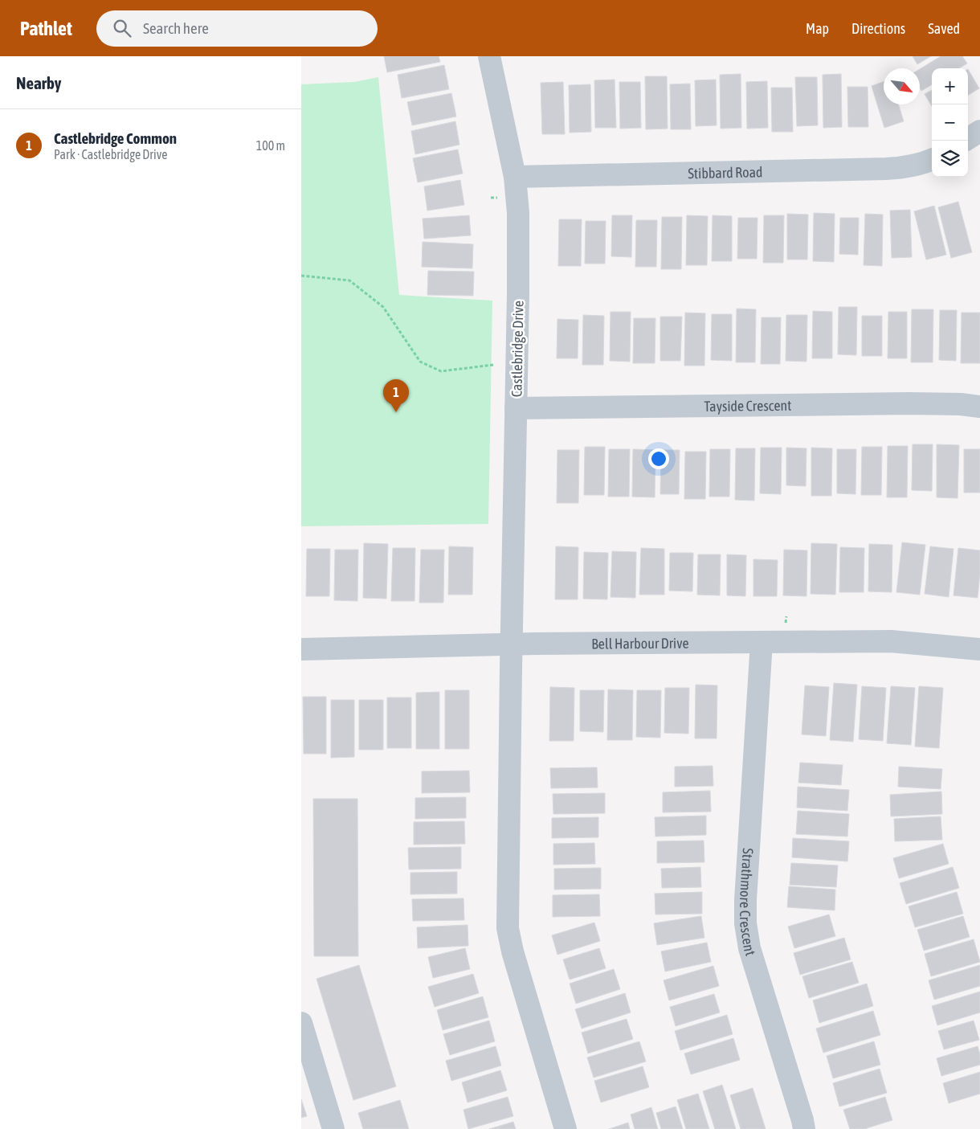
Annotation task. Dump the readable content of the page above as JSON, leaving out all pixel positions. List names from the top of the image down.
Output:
{
  "streets": {
    "street": [
      "Stibbard Road",
      "Castlebridge Drive",
      "Tayside Crescent",
      "Bell Harbour Drive",
      "Strathmore Crescent"
    ]
  },
  "crossings": [
    ["Stibbard Road", "Castlebridge Drive"],
    ["Castlebridge Drive", "Tayside Crescent"],
    ["Castlebridge Drive", "Bell Harbour Drive"],
    ["Bell Harbour Drive", "Strathmore Crescent"]
  ],
  "north": "bottom right",
  "page": {
    "header": "Pathlet",
    "search": "Search here",
    "nav": ["Map", "Directions", "Saved"],
    "heading": "Nearby",
    "map_buttons": ["+", "−"],
    "list": [
      {
        "mark": "1",
        "name": "Castlebridge Common",
        "note": "Park · Castlebridge Drive",
        "value": "100 m"
      }
    ],
    "pins": "1"
  }
}
